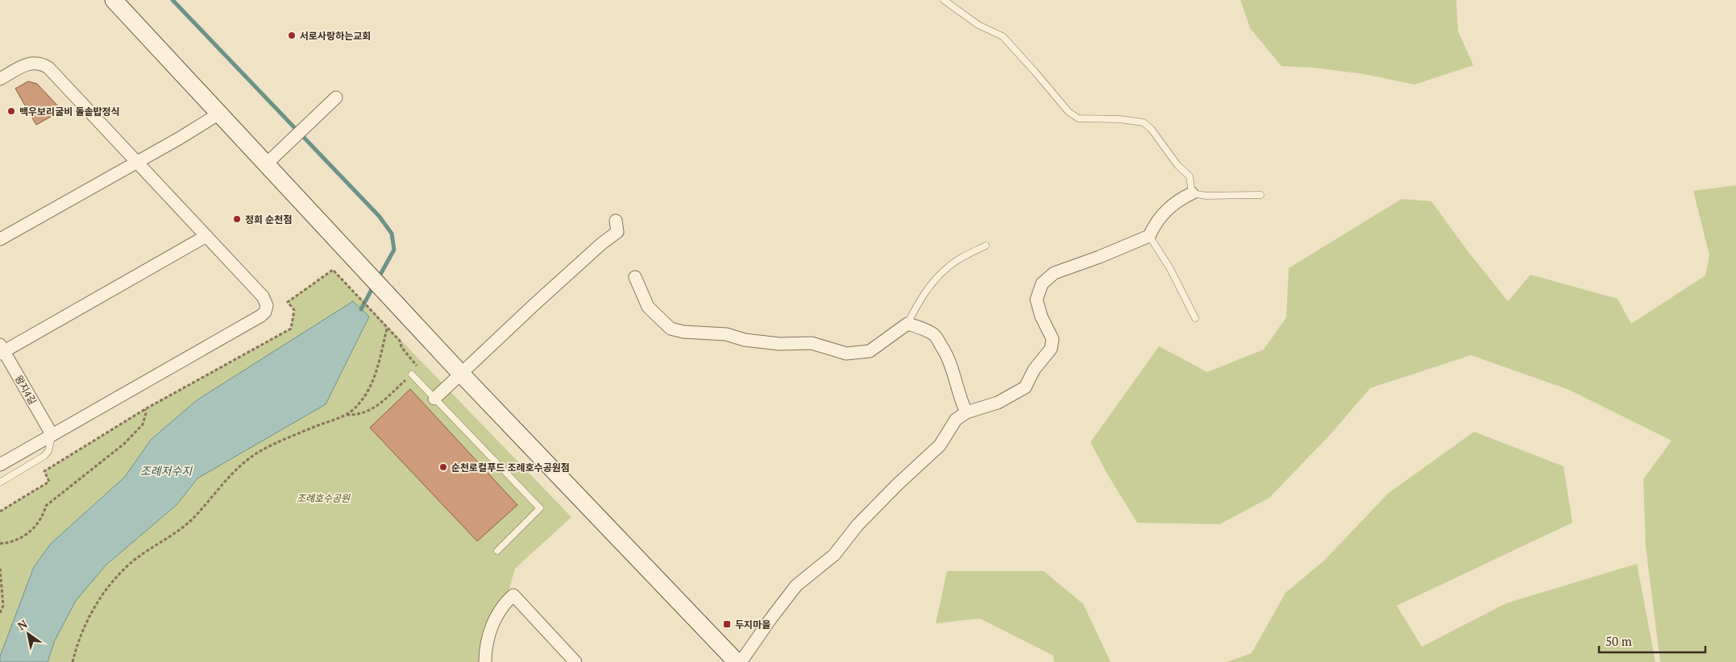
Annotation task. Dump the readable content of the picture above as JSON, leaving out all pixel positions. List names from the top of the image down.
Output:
{
  "streets": {
    "street": ["왕지4길"]
  },
  "water": ["조례저수지"],
  "parks": ["조례호수공원"],
  "places": {
    "other": [
      "서로사랑하는교회",
      "백우보리굴비 돌솥밥정식",
      "정희 순천점",
      "순천로컬푸드 조례호수공원점"
    ],
    "transit": ["두지마을"]
  },
  "scale_bar": "50 m",
  "north": "top left"
}
